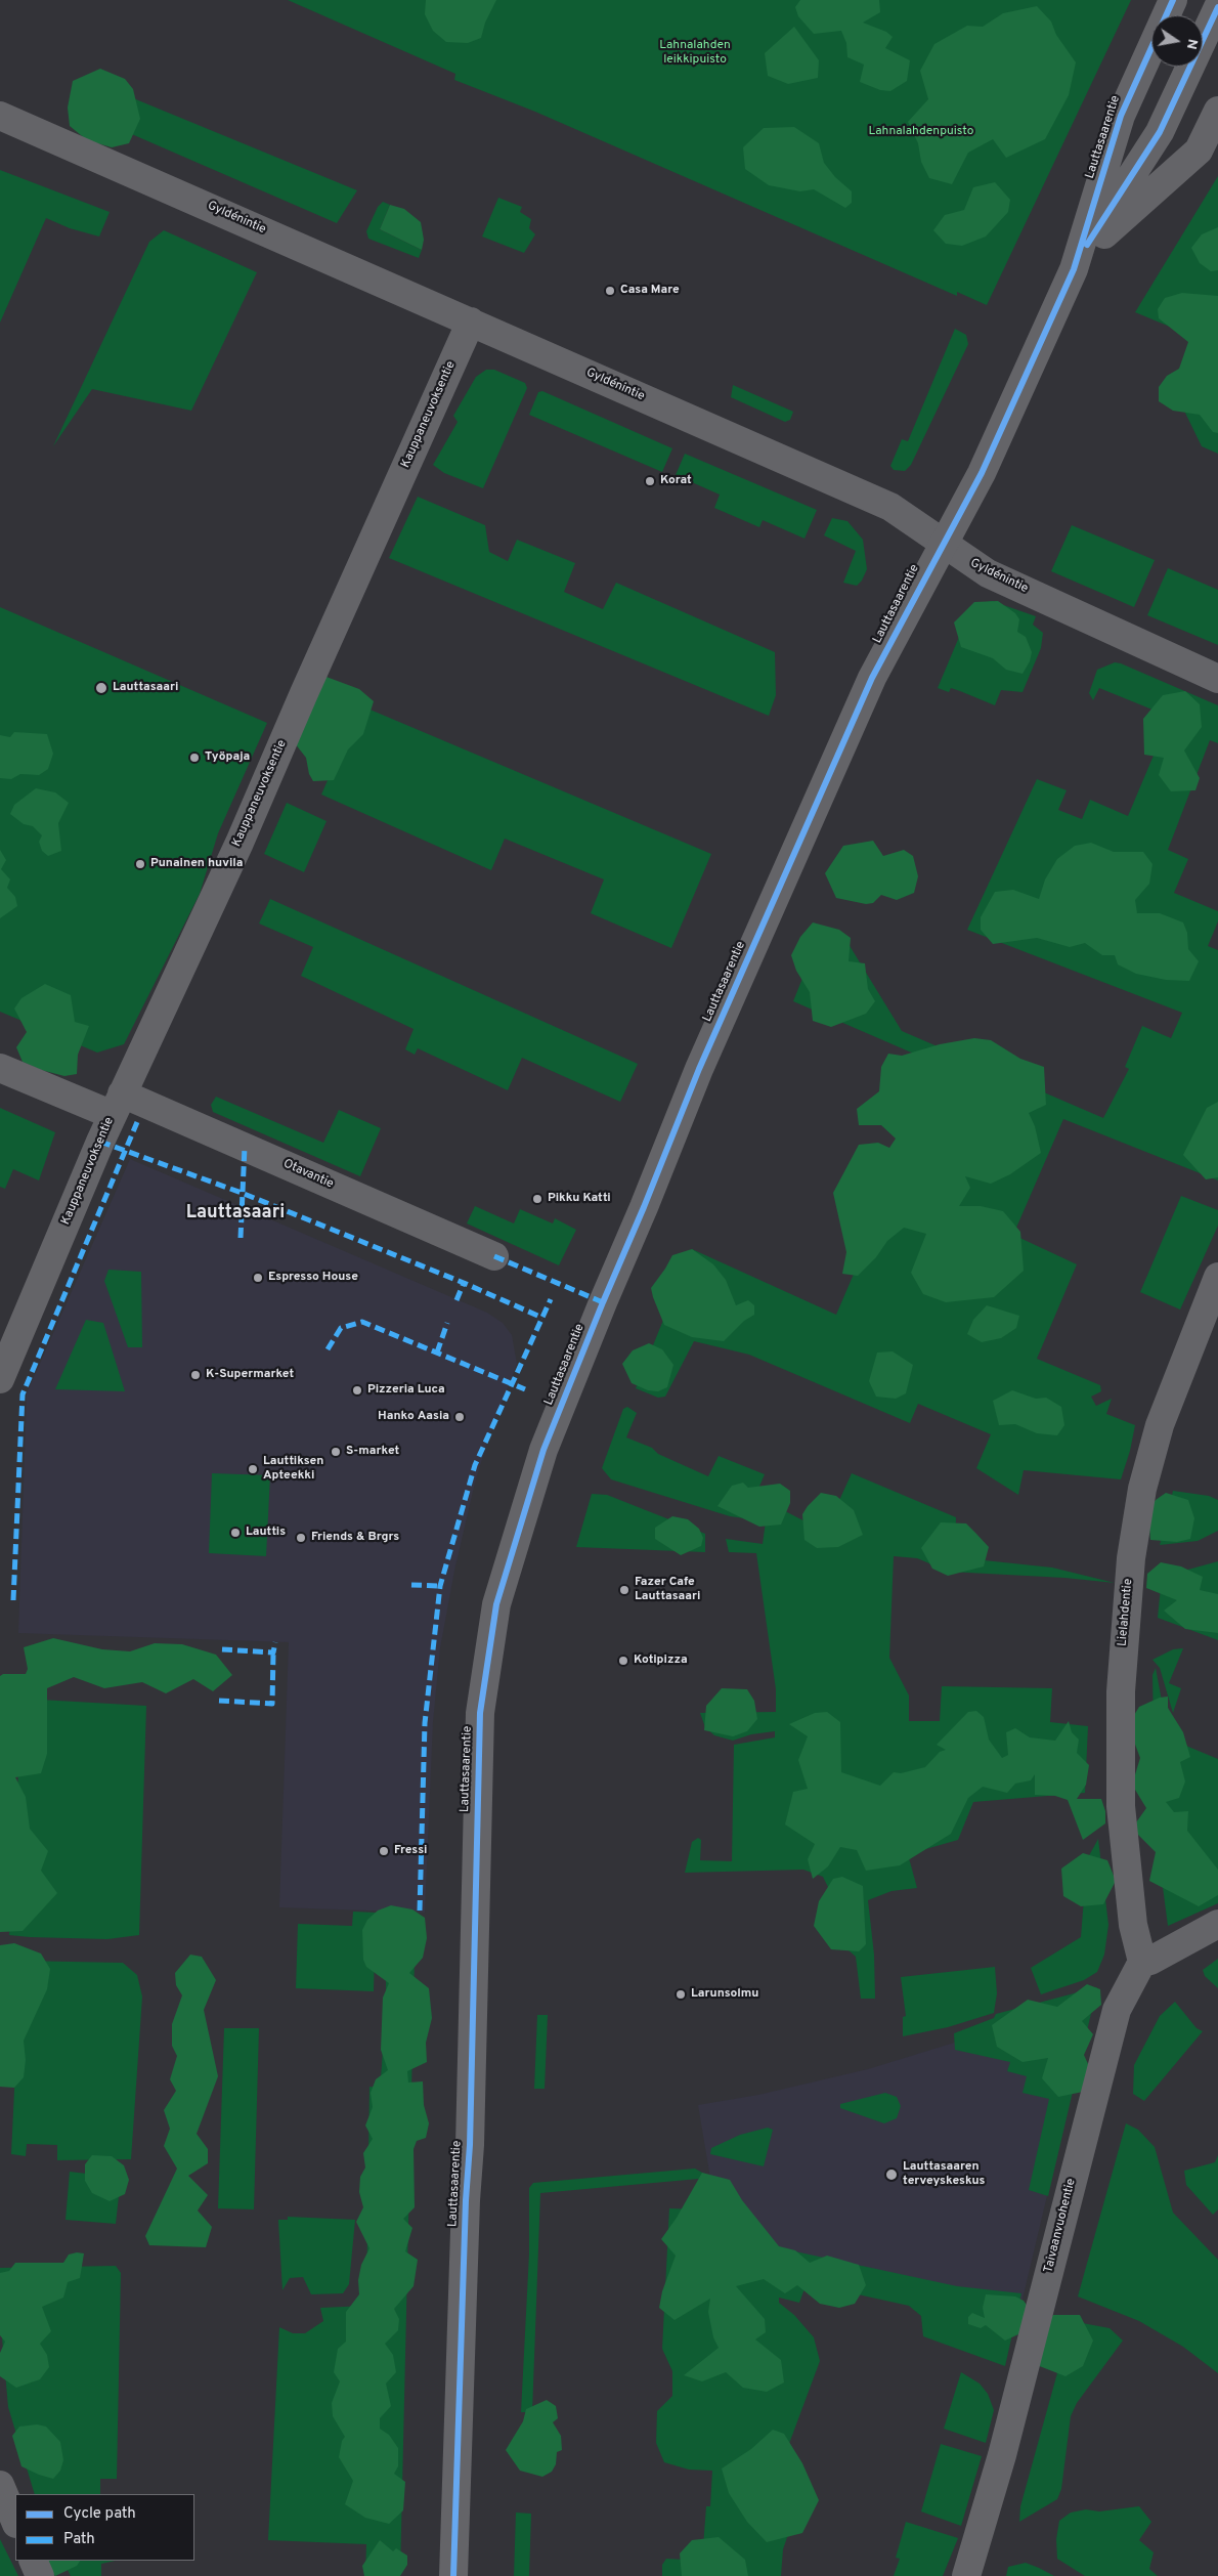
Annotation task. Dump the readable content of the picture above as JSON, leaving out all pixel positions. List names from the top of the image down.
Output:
{
  "streets": {
    "street": [
      "Lauttasaarentie",
      "Gyldénintie",
      "Kauppaneuvoksentie",
      "Otavantie",
      "Lielahdentie",
      "Taivaanvuohentie"
    ]
  },
  "crossings": [
    ["Lauttasaarentie", "Gyldénintie"],
    ["Gyldénintie", "Kauppaneuvoksentie"],
    ["Kauppaneuvoksentie", "Otavantie"],
    ["Lielahdentie", "Taivaanvuohentie"]
  ],
  "districts": ["Lauttasaari"],
  "parks": ["Lahnalahden leikkipuisto", "Lahnalahdenpuisto"],
  "places": [
    "Casa Mare",
    "Korat",
    "Lauttasaari",
    "Työpaja",
    "Punainen huvila",
    "Pikku Katti",
    "Espresso House",
    "K-Supermarket",
    "Pizzeria Luca",
    "Hanko Aasia",
    "S-market",
    "Lauttiksen Apteekki",
    "Lauttis",
    "Friends & Brgrs",
    "Fazer Cafe Lauttasaari",
    "Kotipizza",
    "Fressi",
    "Larunsolmu",
    "Lauttasaaren terveyskeskus"
  ],
  "legend": ["Cycle path", "Path"],
  "north": "right"
}
